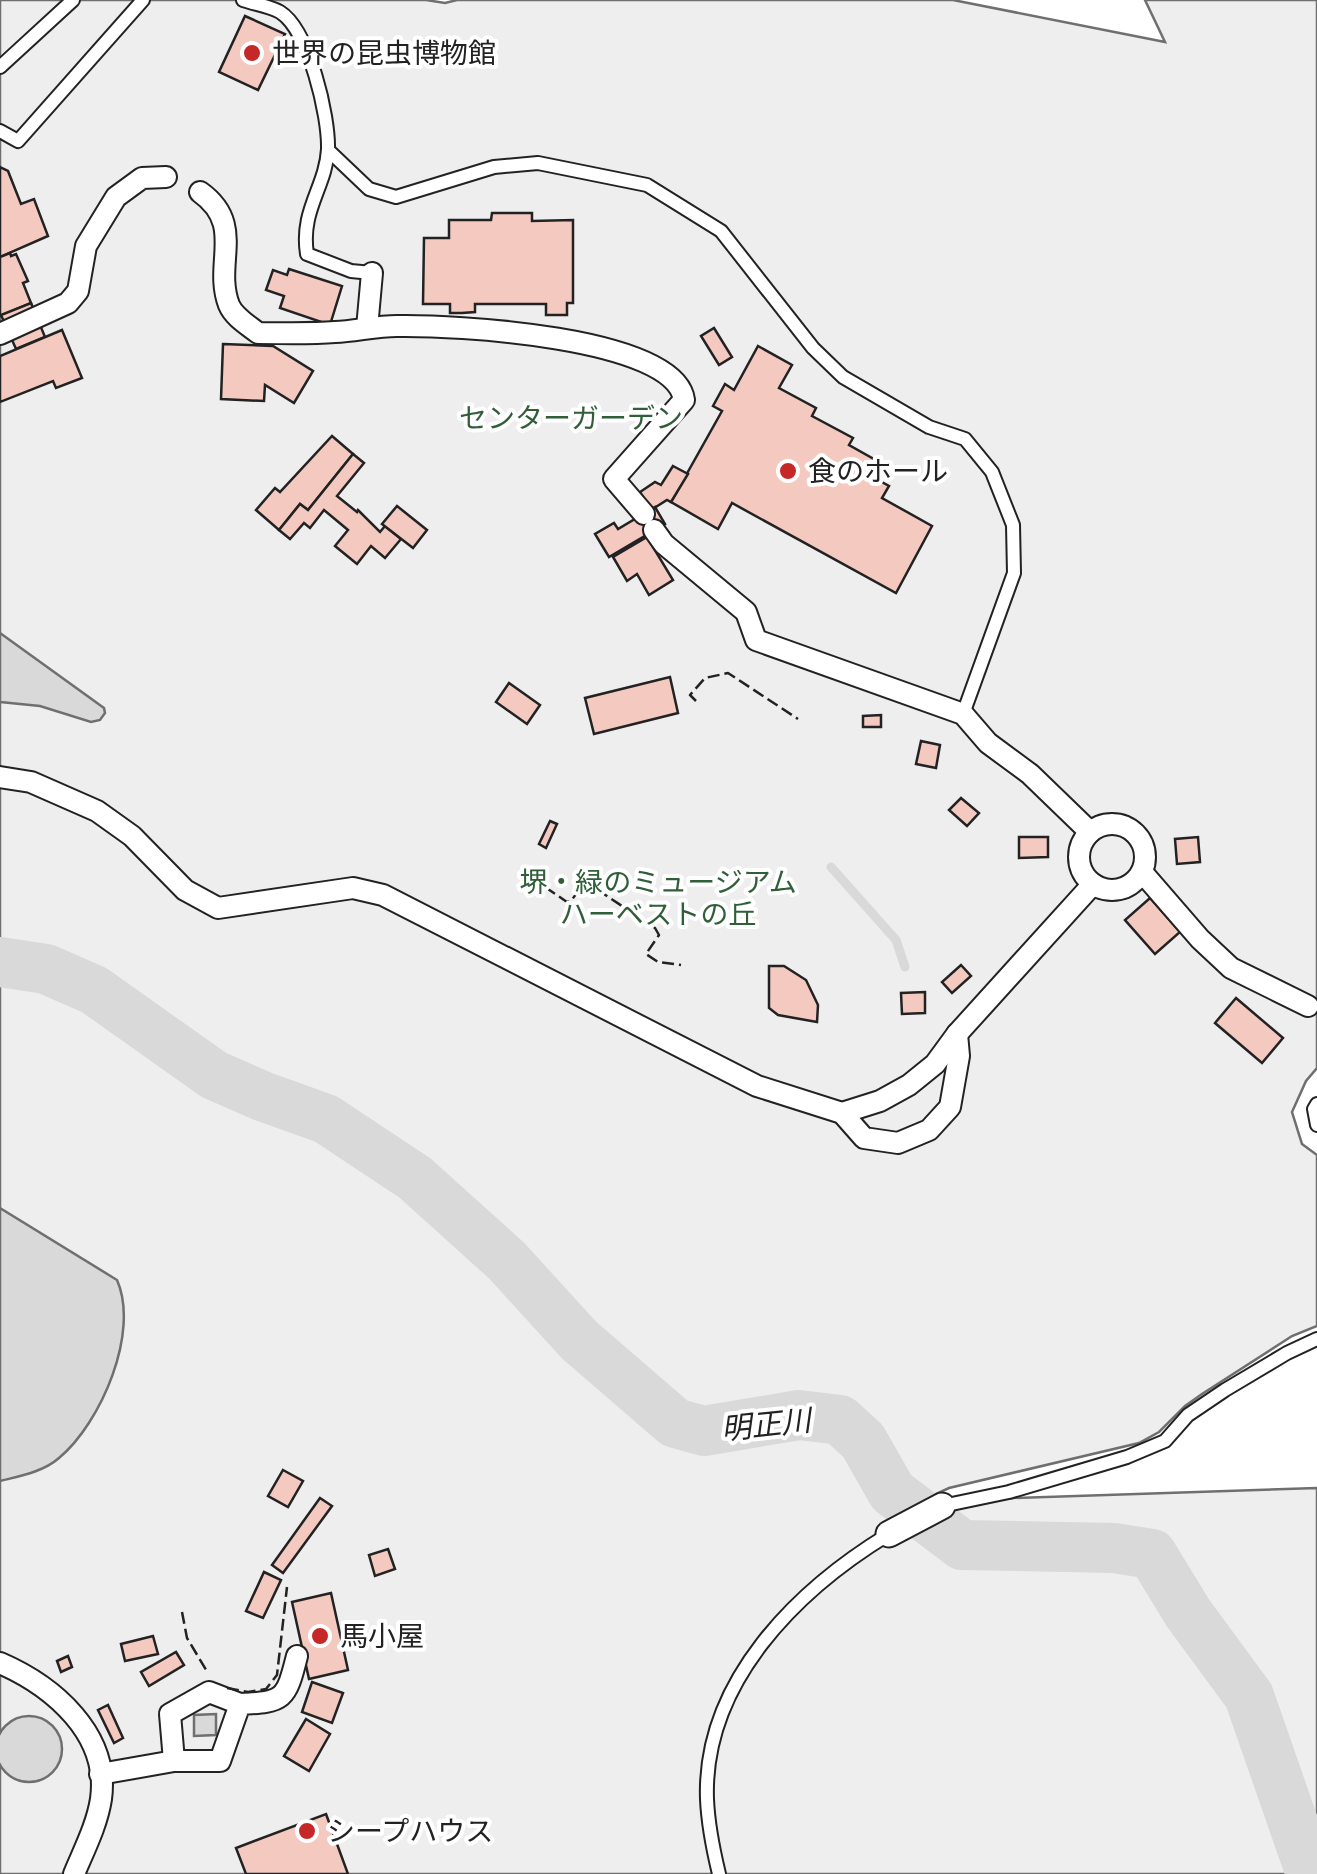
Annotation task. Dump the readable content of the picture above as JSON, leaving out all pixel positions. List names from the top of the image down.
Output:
{
  "water": ["明正川"],
  "parks": ["センターガーデン", "堺・緑のミュージアム ハーベストの丘"],
  "places": [
    "世界の昆虫博物館",
    "食のホール",
    "馬小屋",
    "シープハウス"
  ]
}
